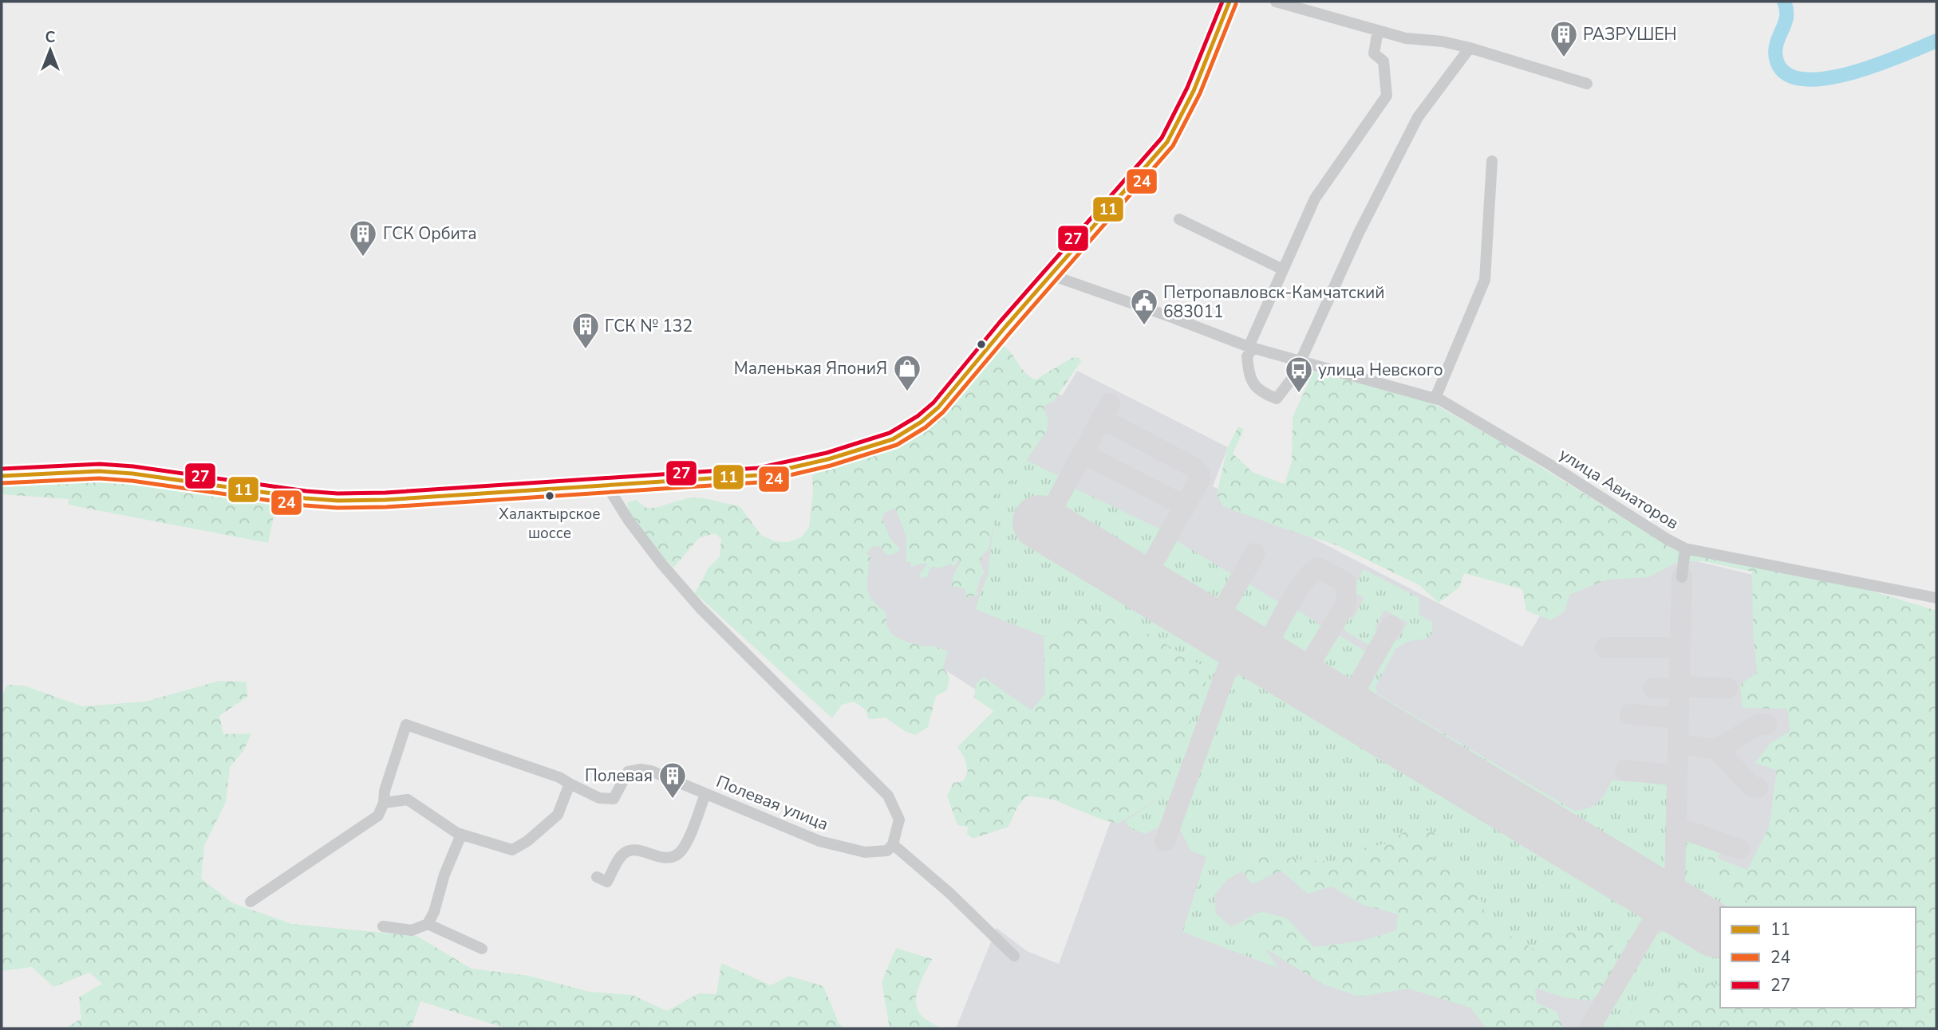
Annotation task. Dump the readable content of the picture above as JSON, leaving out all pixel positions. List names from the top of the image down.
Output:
{
  "streets": {
    "street": ["улица Авиаторов", "Полевая улица"]
  },
  "places": {
    "building": [
      "РАЗРУШЕН",
      "ГСК Орбита",
      "ГСК № 132",
      "Полевая"
    ],
    "public building": ["Петропавловск-Камчатский 683011"],
    "shop": ["Маленькая ЯпониЯ"],
    "bus stop": ["улица Невского"],
    "other": ["Халактырское шоссе"]
  },
  "lines": ["transit line 11", "transit line 27", "transit line 24"],
  "legend": ["11", "24", "27"],
  "north": "top"
}
